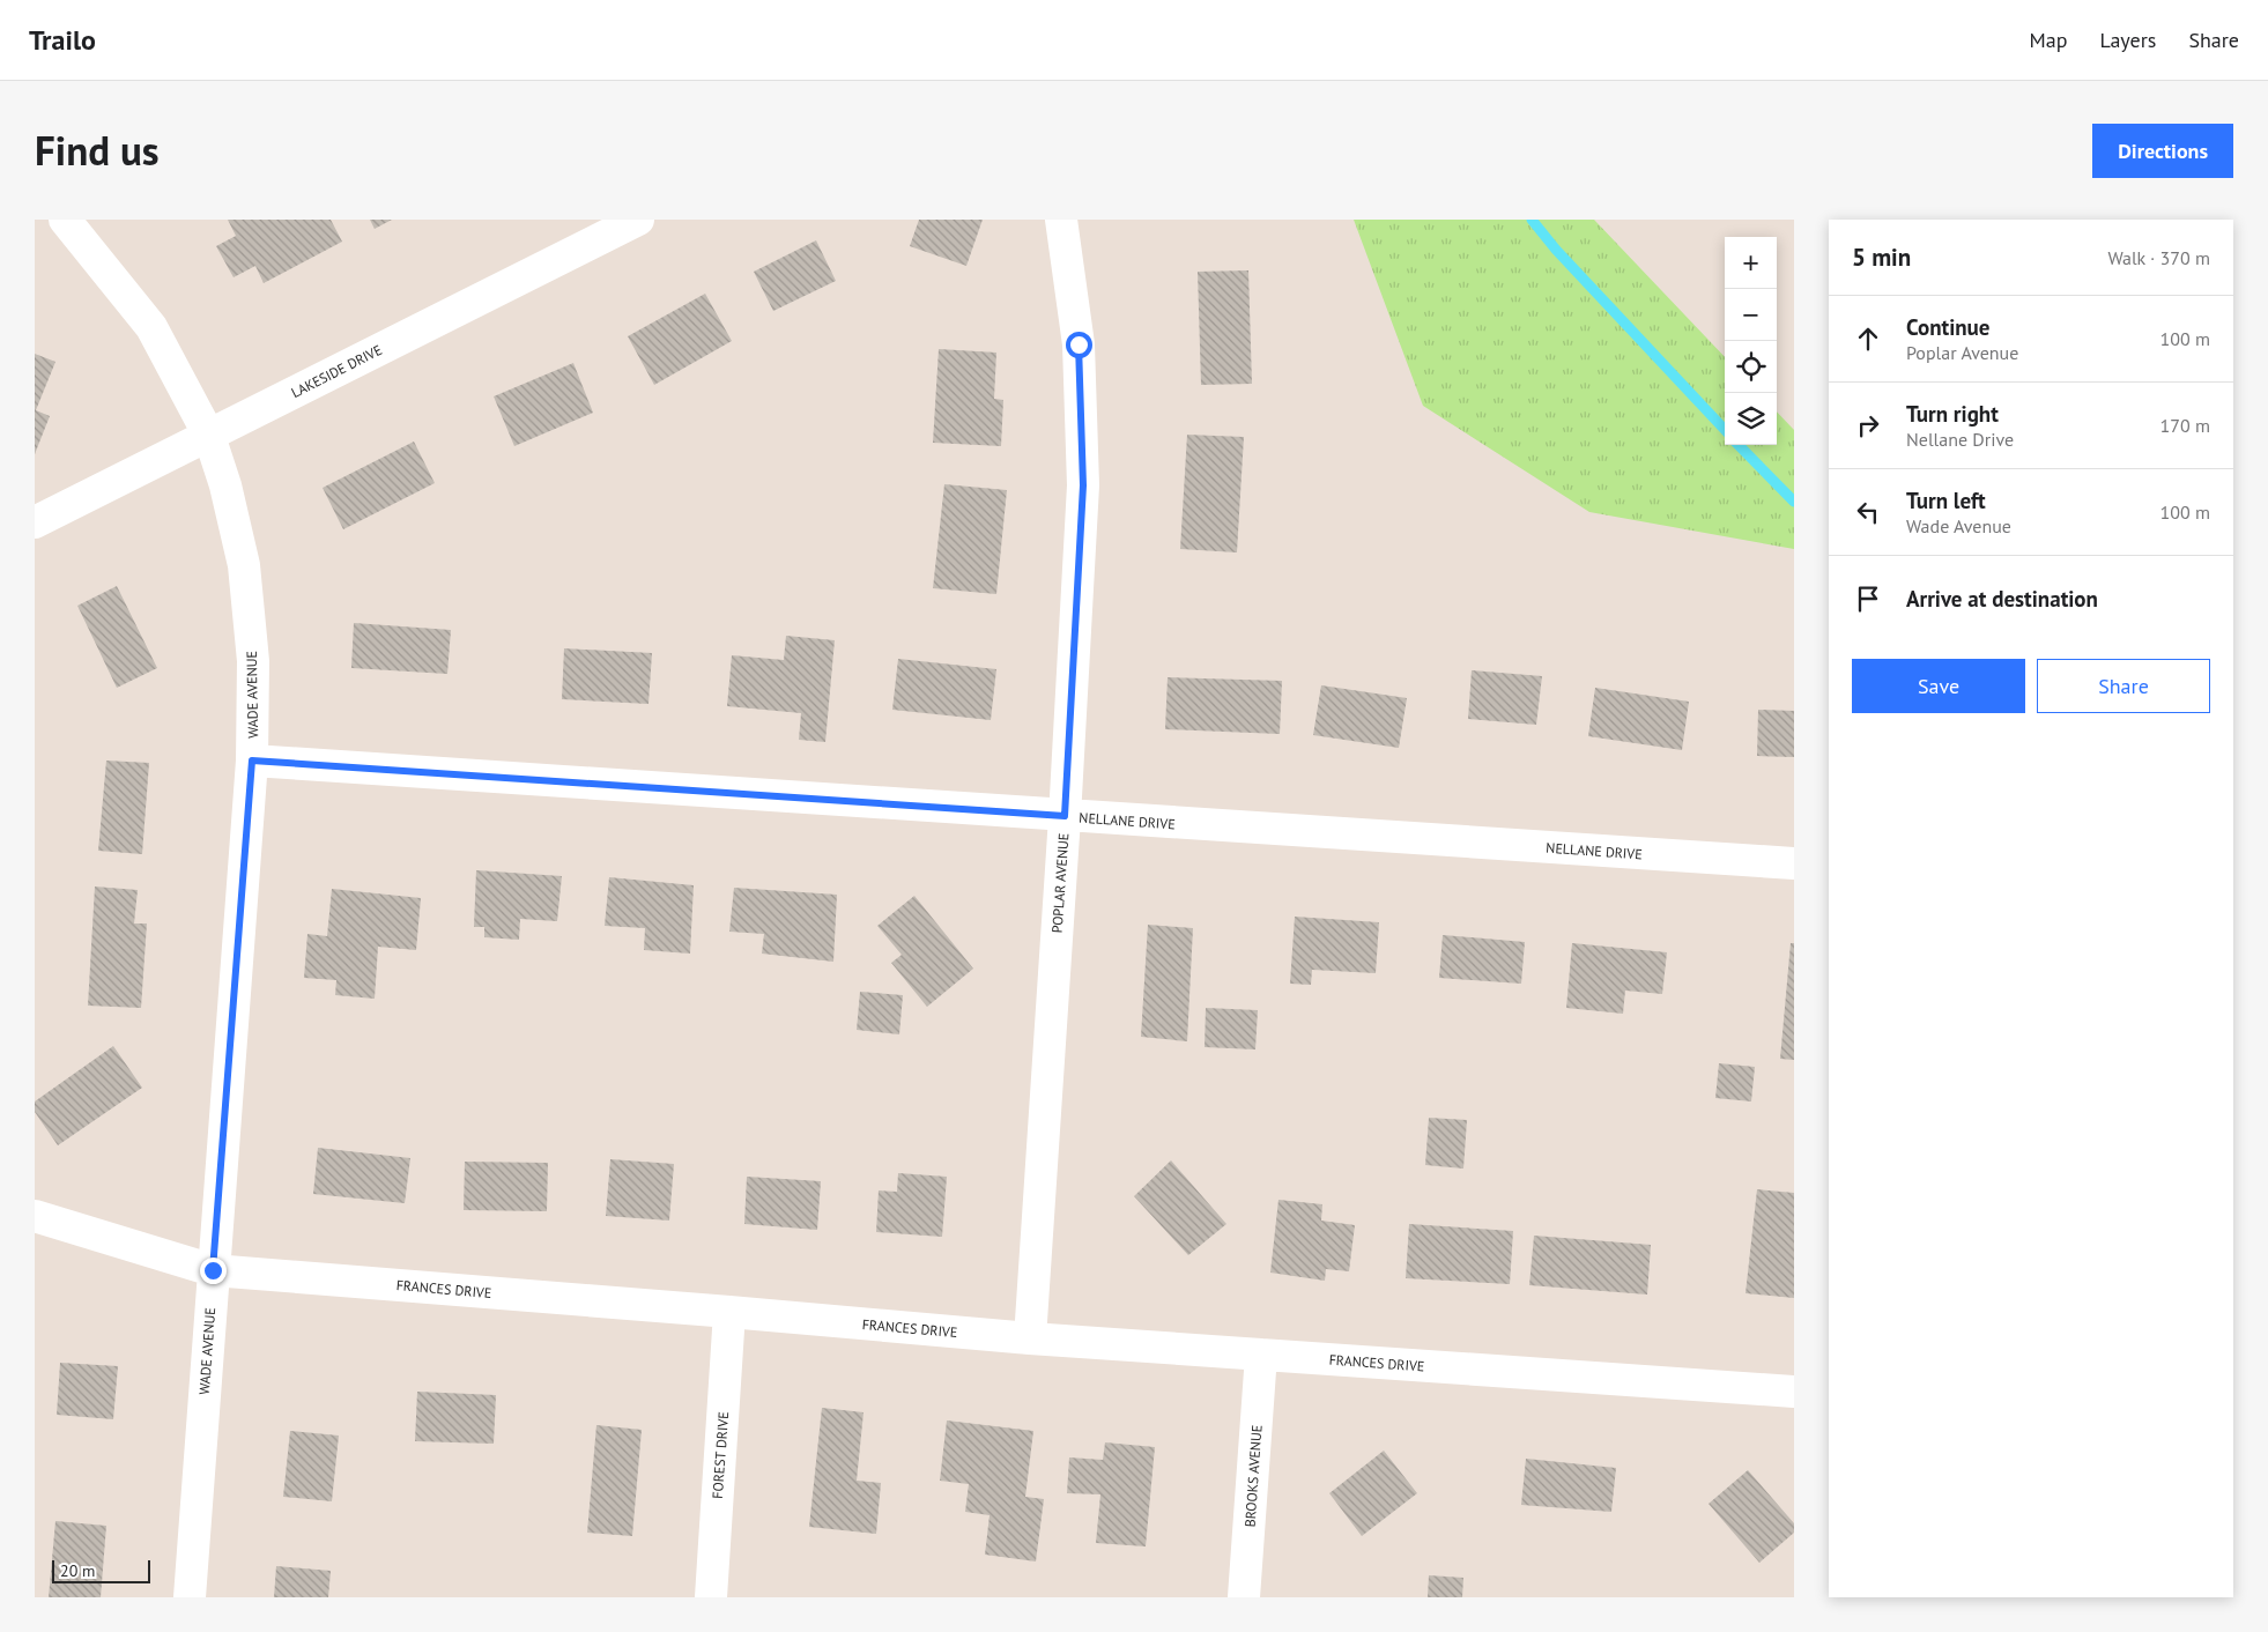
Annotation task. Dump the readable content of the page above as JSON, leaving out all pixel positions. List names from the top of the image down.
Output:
{
  "streets": {
    "street": [
      "LAKESIDE DRIVE",
      "WADE AVENUE",
      "NELLANE DRIVE",
      "POPLAR AVENUE",
      "FRANCES DRIVE",
      "FOREST DRIVE",
      "BROOKS AVENUE"
    ]
  },
  "crossings": [
    ["LAKESIDE DRIVE", "WADE AVENUE"],
    ["WADE AVENUE", "NELLANE DRIVE"],
    ["WADE AVENUE", "FRANCES DRIVE"],
    ["NELLANE DRIVE", "POPLAR AVENUE"],
    ["POPLAR AVENUE", "FRANCES DRIVE"],
    ["FRANCES DRIVE", "FOREST DRIVE"],
    ["FRANCES DRIVE", "BROOKS AVENUE"]
  ],
  "scale_bar": "20 m",
  "page": {
    "header": "Trailo",
    "nav": ["Map", "Layers", "Share"],
    "title": "Find us",
    "buttons": [
      "Directions",
      ["Save", "Share"]
    ],
    "heading": ["5 min", "Walk · 370 m"],
    "map_buttons": ["+", "−"],
    "list": [
      ["Continue", "Poplar Avenue", "100 m"],
      ["Turn right", "Nellane Drive", "170 m"],
      ["Turn left", "Wade Avenue", "100 m"],
      "Arrive at destination"
    ],
    "scale": "20 m"
  }
}
